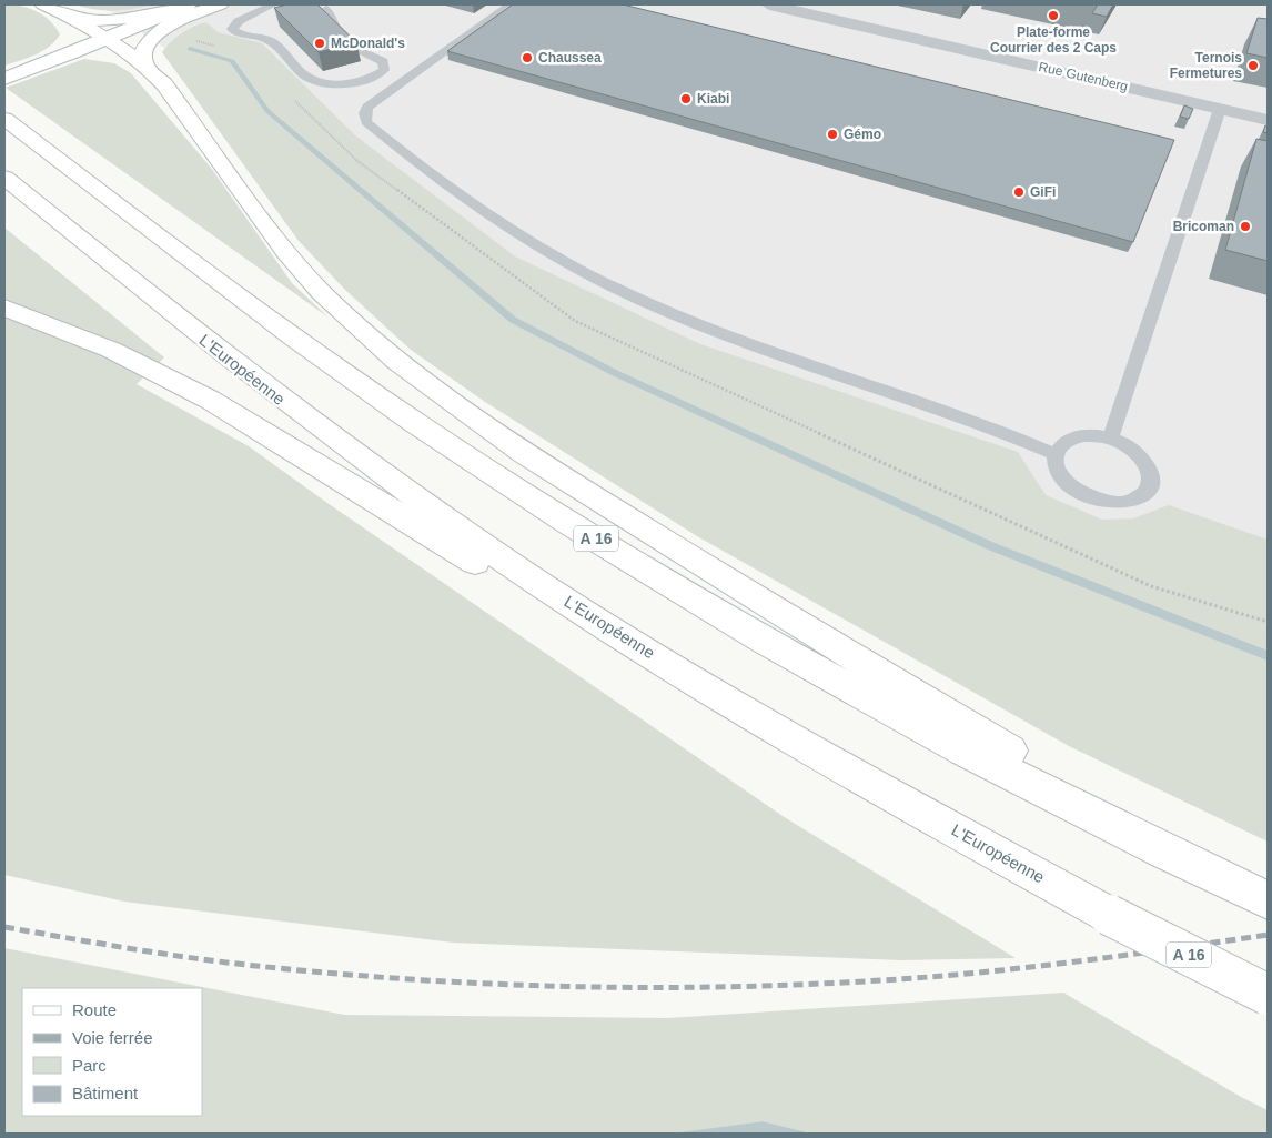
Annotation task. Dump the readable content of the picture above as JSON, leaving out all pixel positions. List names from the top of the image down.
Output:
{
  "streets": {
    "main road": ["L'Européenne", "A 16"],
    "street": ["Rue Gutenberg"]
  },
  "places": [
    "Plate-forme Courrier des 2 Caps",
    "McDonald's",
    "Chaussea",
    "Ternois Fermetures",
    "Kiabi",
    "Gémo",
    "GiFi",
    "Bricoman"
  ],
  "legend": [
    "Route",
    "Voie ferrée",
    "Parc",
    "Bâtiment"
  ]
}
